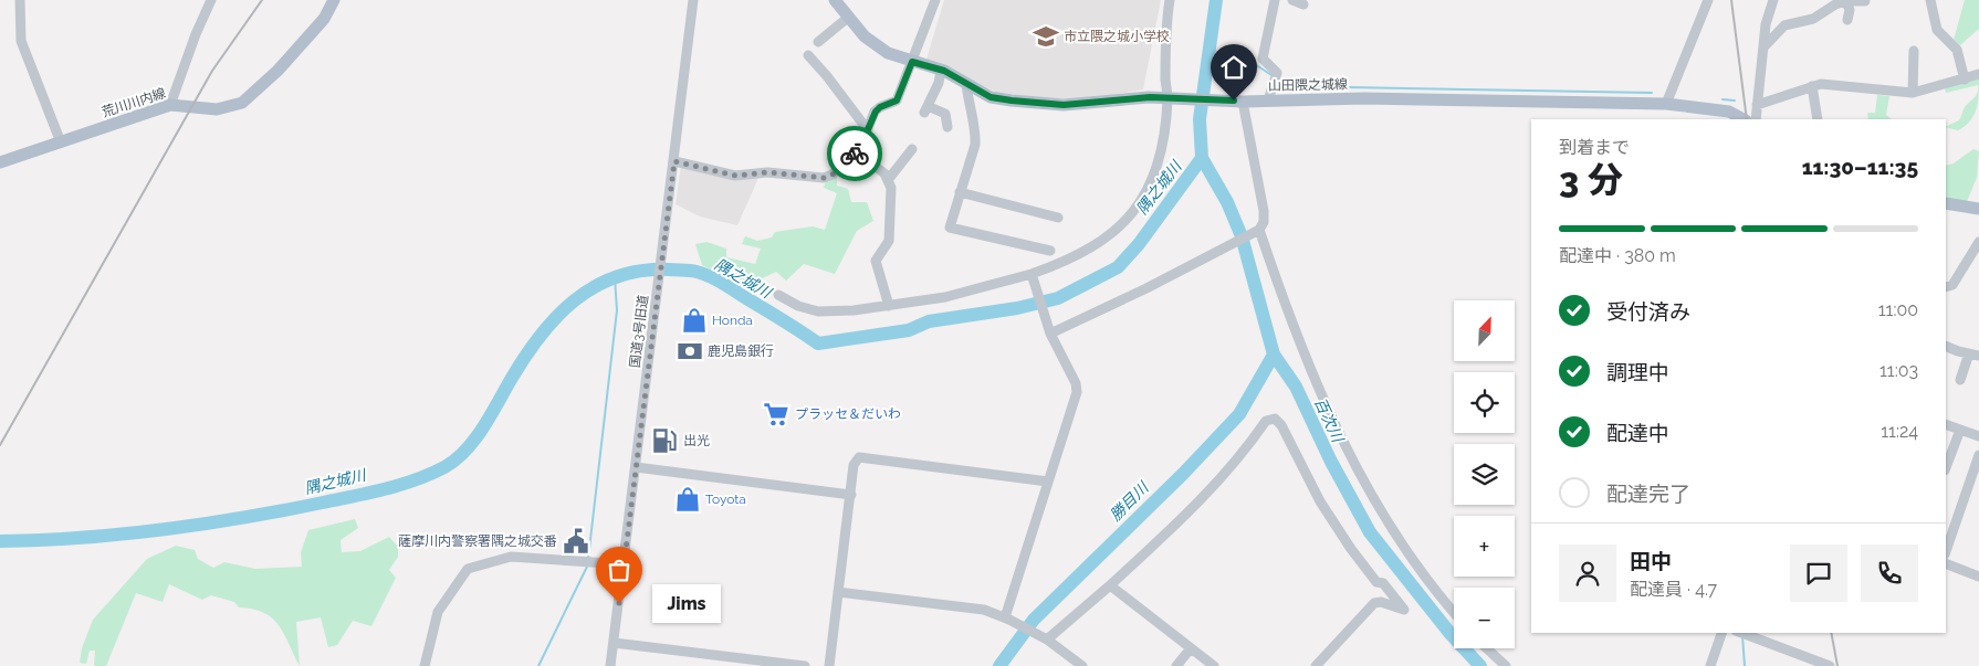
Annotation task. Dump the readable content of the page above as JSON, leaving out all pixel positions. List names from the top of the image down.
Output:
{
  "streets": {
    "main road": ["山田隈之城線", "荒川川内線"],
    "street": ["国道3号旧道"]
  },
  "water": ["隅之城川", "百次川", "勝目川"],
  "places": {
    "school or university": ["市立隈之城小学校"],
    "shop": ["Honda", "Toyota"],
    "bank": ["鹿児島銀行"],
    "supermarket": ["プラッセ＆だいわ"],
    "fuel station": ["出光"],
    "public building": ["薩摩川内警察署隅之城交番"],
    "other": ["Jims"]
  },
  "north": "top right",
  "page": {
    "heading": ["3 分", "到着まで", "11:30–11:35"],
    "panel": ["田中", "配達員 · 4.7"],
    "bar": "配達中 · 380 m",
    "list": [
      ["受付済み", "11:00"],
      ["調理中", "11:03"],
      ["配達中", "11:24"],
      "配達完了"
    ],
    "map_buttons": ["+", "−"],
    "bubble": "Jims"
  }
}
